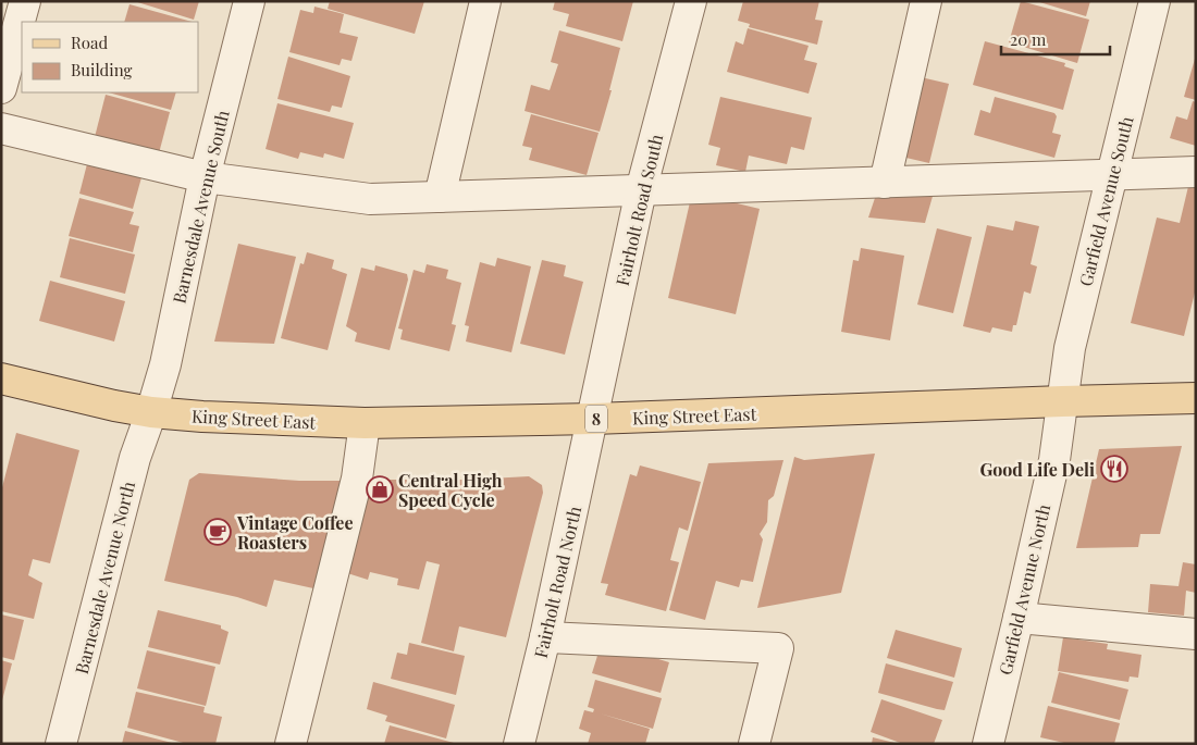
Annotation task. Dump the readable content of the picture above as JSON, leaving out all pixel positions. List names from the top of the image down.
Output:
{
  "streets": {
    "main road": ["King Street East", "8"],
    "street": [
      "Garfield Avenue South",
      "Barnesdale Avenue South",
      "Fairholt Road South",
      "Barnesdale Avenue North",
      "Fairholt Road North",
      "Garfield Avenue North"
    ]
  },
  "crossings": [
    ["Garfield Avenue South", "King Street East"],
    ["Garfield Avenue South", "Garfield Avenue North"],
    ["Barnesdale Avenue South", "King Street East"],
    ["Barnesdale Avenue South", "Barnesdale Avenue North"],
    ["Fairholt Road South", "King Street East"],
    ["Fairholt Road South", "Fairholt Road North"],
    ["King Street East", "Barnesdale Avenue North"],
    ["King Street East", "Fairholt Road North"],
    ["King Street East", "Garfield Avenue North"]
  ],
  "places": {
    "restaurant": ["Good Life Deli"],
    "shop": ["Central High Speed Cycle"],
    "cafe": ["Vintage Coffee Roasters"]
  },
  "legend": ["Road", "Building"],
  "scale_bar": "20 m"
}
